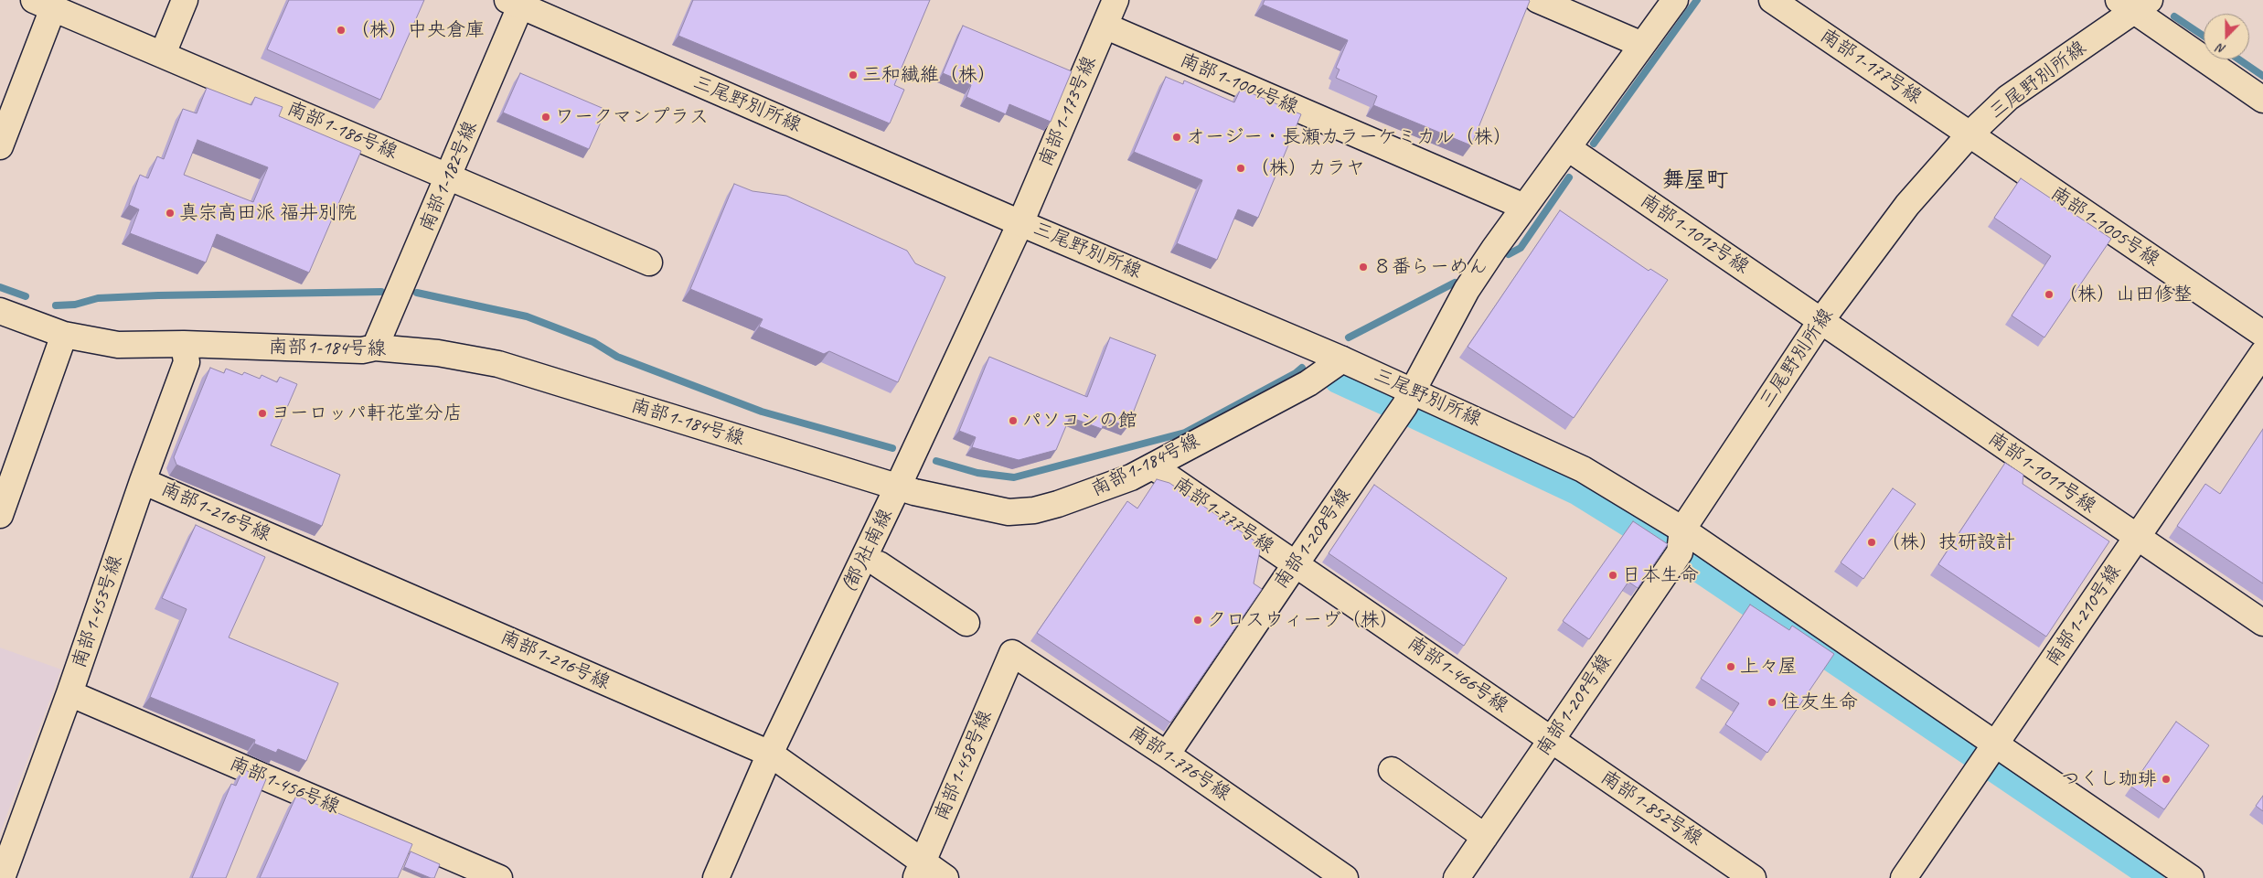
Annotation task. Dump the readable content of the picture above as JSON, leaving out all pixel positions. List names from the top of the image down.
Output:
{
  "streets": {
    "street": [
      "南部1-177号線",
      "三尾野別所線",
      "南部1-1004号線",
      "南部1-173号線",
      "南部1-186号線",
      "南部1-182号線",
      "南部1-1005号線",
      "南部1-1012号線",
      "南部1-184号線",
      "南部1-1011号線",
      "南部1-216号線",
      "南部1-777号線",
      "南部1-208号線",
      "(都)社南線",
      "南部1-453号線",
      "南部1-210号線",
      "南部1-466号線",
      "南部1-209号線",
      "南部1-776号線",
      "南部1-458号線",
      "南部1-456号線",
      "南部1-852号線"
    ]
  },
  "crossings": [
    ["南部1-177号線", "三尾野別所線"],
    ["南部1-177号線", "南部1-1005号線"],
    ["三尾野別所線", "南部1-173号線"],
    ["三尾野別所線", "南部1-182号線"],
    ["三尾野別所線", "南部1-1005号線"],
    ["三尾野別所線", "南部1-1012号線"],
    ["三尾野別所線", "南部1-184号線"],
    ["三尾野別所線", "南部1-1011号線"],
    ["三尾野別所線", "南部1-208号線"],
    ["三尾野別所線", "(都)社南線"],
    ["三尾野別所線", "南部1-209号線"],
    ["南部1-1004号線", "南部1-173号線"],
    ["南部1-1004号線", "南部1-208号線"],
    ["南部1-173号線", "(都)社南線"],
    ["南部1-186号線", "南部1-182号線"],
    ["南部1-182号線", "南部1-184号線"],
    ["南部1-1012号線", "南部1-1011号線"],
    ["南部1-1012号線", "南部1-208号線"],
    ["南部1-184号線", "南部1-777号線"],
    ["南部1-184号線", "(都)社南線"],
    ["南部1-184号線", "南部1-453号線"],
    ["南部1-1011号線", "南部1-210号線"],
    ["南部1-216号線", "(都)社南線"],
    ["南部1-216号線", "南部1-453号線"],
    ["南部1-216号線", "南部1-458号線"],
    ["南部1-777号線", "南部1-208号線"],
    ["南部1-777号線", "南部1-466号線"],
    ["南部1-208号線", "南部1-466号線"],
    ["南部1-208号線", "南部1-776号線"],
    ["南部1-453号線", "南部1-456号線"],
    ["南部1-466号線", "南部1-209号線"],
    ["南部1-466号線", "南部1-852号線"],
    ["南部1-209号線", "南部1-852号線"],
    ["南部1-776号線", "南部1-458号線"]
  ],
  "districts": ["舞屋町"],
  "places": [
    "（株）中央倉庫",
    "三和繊維（株）",
    "ワークマンプラス",
    "オージー・長瀬カラーケミカル（株）",
    "（株）カラヤ",
    "真宗高田派 福井別院",
    "８番らーめん",
    "（株）山田修整",
    "ヨーロッパ軒花堂分店",
    "パソコンの館",
    "（株）技研設計",
    "日本生命",
    "クロスウィーヴ（株）",
    "上々屋",
    "住友生命",
    "つくし珈琲"
  ],
  "north": "bottom"
}
